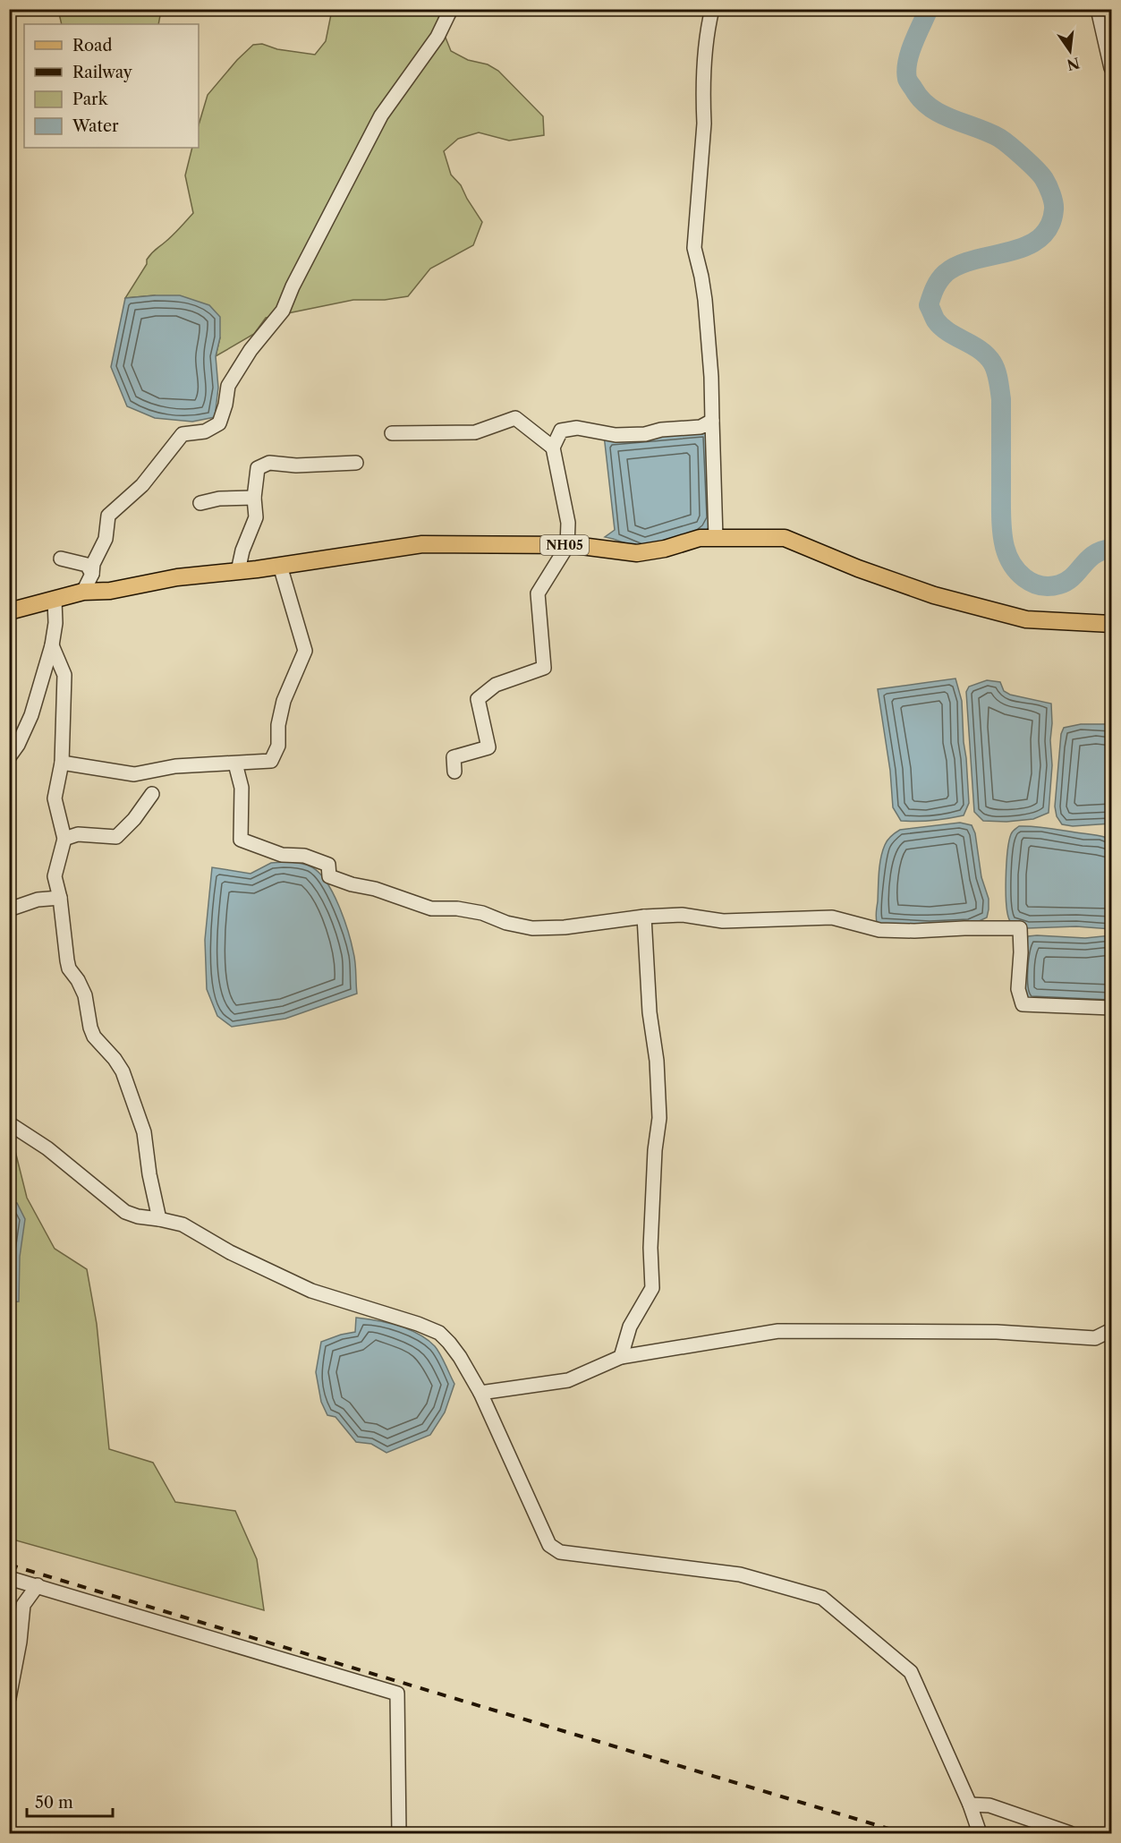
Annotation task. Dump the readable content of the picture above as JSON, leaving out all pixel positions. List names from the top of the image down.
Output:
{
  "streets": {
    "main road": ["NH05"]
  },
  "legend": [
    "Road",
    "Railway",
    "Park",
    "Water"
  ],
  "scale_bar": "50 m",
  "north": "bottom"
}
